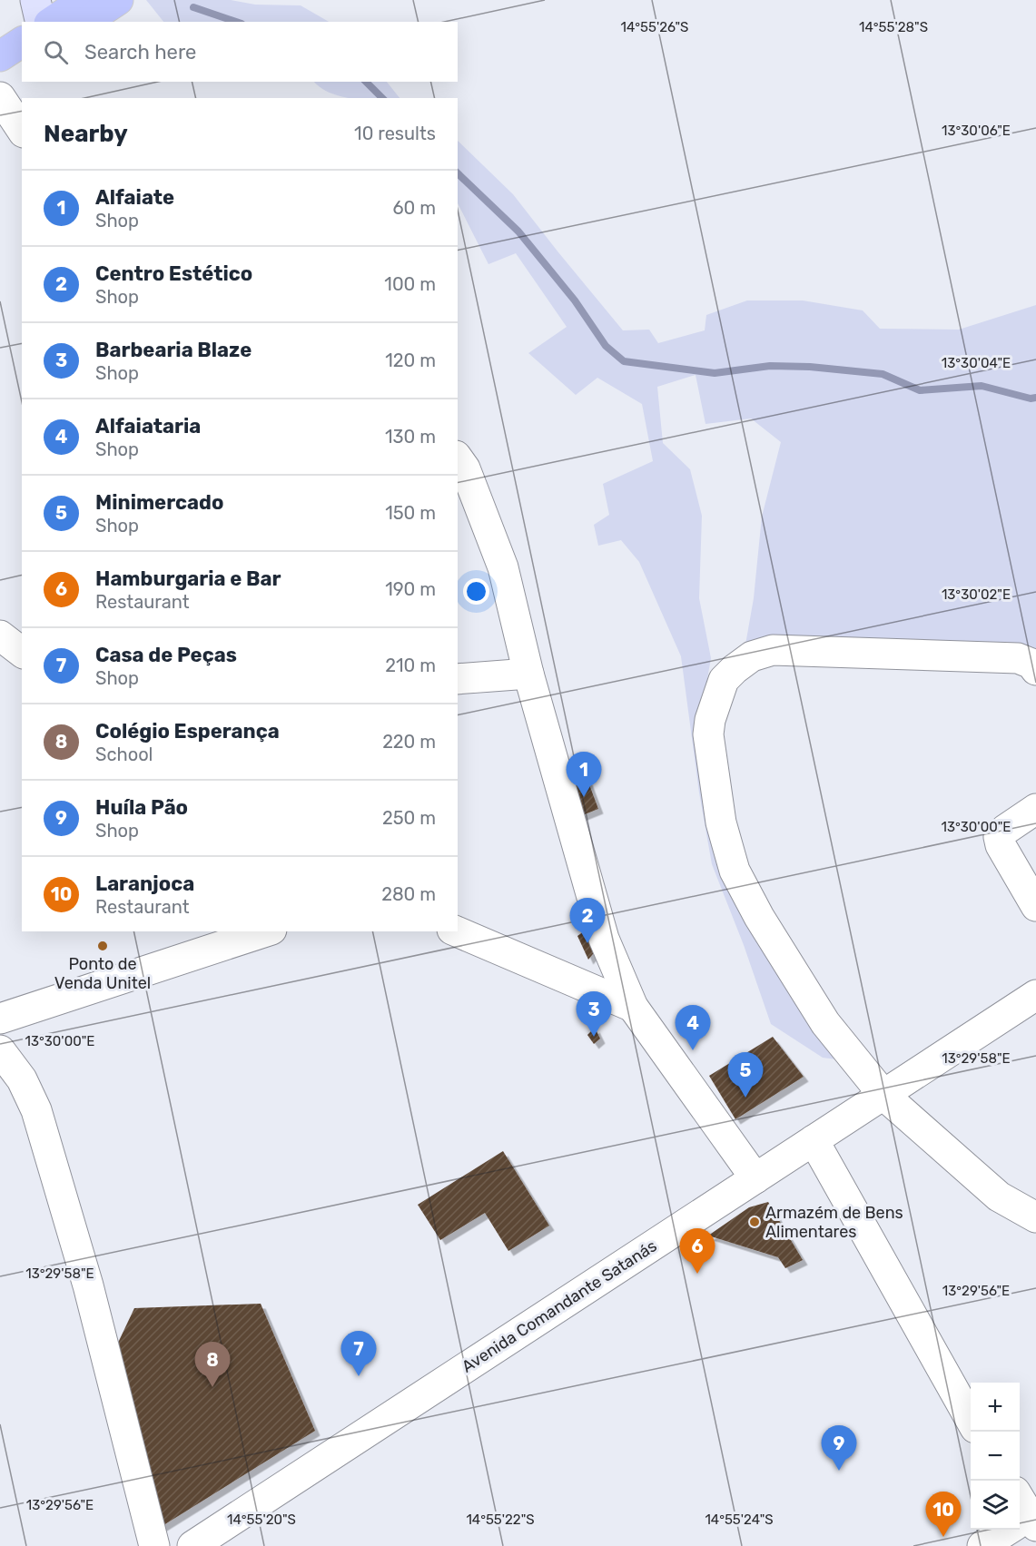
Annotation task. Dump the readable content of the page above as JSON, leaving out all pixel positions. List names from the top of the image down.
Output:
{
  "streets": {
    "street": ["Avenida Comandante Satanás"]
  },
  "places": ["Ponto de Venda Unitel", "Armazém de Bens Alimentares"],
  "page": {
    "search": "Search here",
    "heading": ["Nearby", "10 results"],
    "list": [
      {
        "mark": "1",
        "name": "Alfaiate",
        "note": "Shop",
        "value": "60 m"
      },
      {
        "mark": "2",
        "name": "Centro Estético",
        "note": "Shop",
        "value": "100 m"
      },
      {
        "mark": "3",
        "name": "Barbearia Blaze",
        "note": "Shop",
        "value": "120 m"
      },
      {
        "mark": "4",
        "name": "Alfaiataria",
        "note": "Shop",
        "value": "130 m"
      },
      {
        "mark": "5",
        "name": "Minimercado",
        "note": "Shop",
        "value": "150 m"
      },
      {
        "mark": "6",
        "name": "Hamburgaria e Bar",
        "note": "Restaurant",
        "value": "190 m"
      },
      {
        "mark": "7",
        "name": "Casa de Peças",
        "note": "Shop",
        "value": "210 m"
      },
      {
        "mark": "8",
        "name": "Colégio Esperança",
        "note": "School",
        "value": "220 m"
      },
      {
        "mark": "9",
        "name": "Huíla Pão",
        "note": "Shop",
        "value": "250 m"
      },
      {
        "mark": "10",
        "name": "Laranjoca",
        "note": "Restaurant",
        "value": "280 m"
      }
    ],
    "pins": [
      "1",
      "2",
      "3",
      "4",
      "5",
      "6",
      "7",
      "8",
      "9",
      "10"
    ],
    "map_buttons": ["+", "−"]
  },
  "coordinates": [
    "14°55'26\"S",
    "14°55'28\"S",
    "13°30'06\"E",
    "13°30'04\"E",
    "13°30'02\"E",
    "13°30'00\"E",
    "13°29'58\"E",
    "13°29'56\"E",
    "14°55'20\"S",
    "14°55'22\"S",
    "14°55'24\"S"
  ]
}
